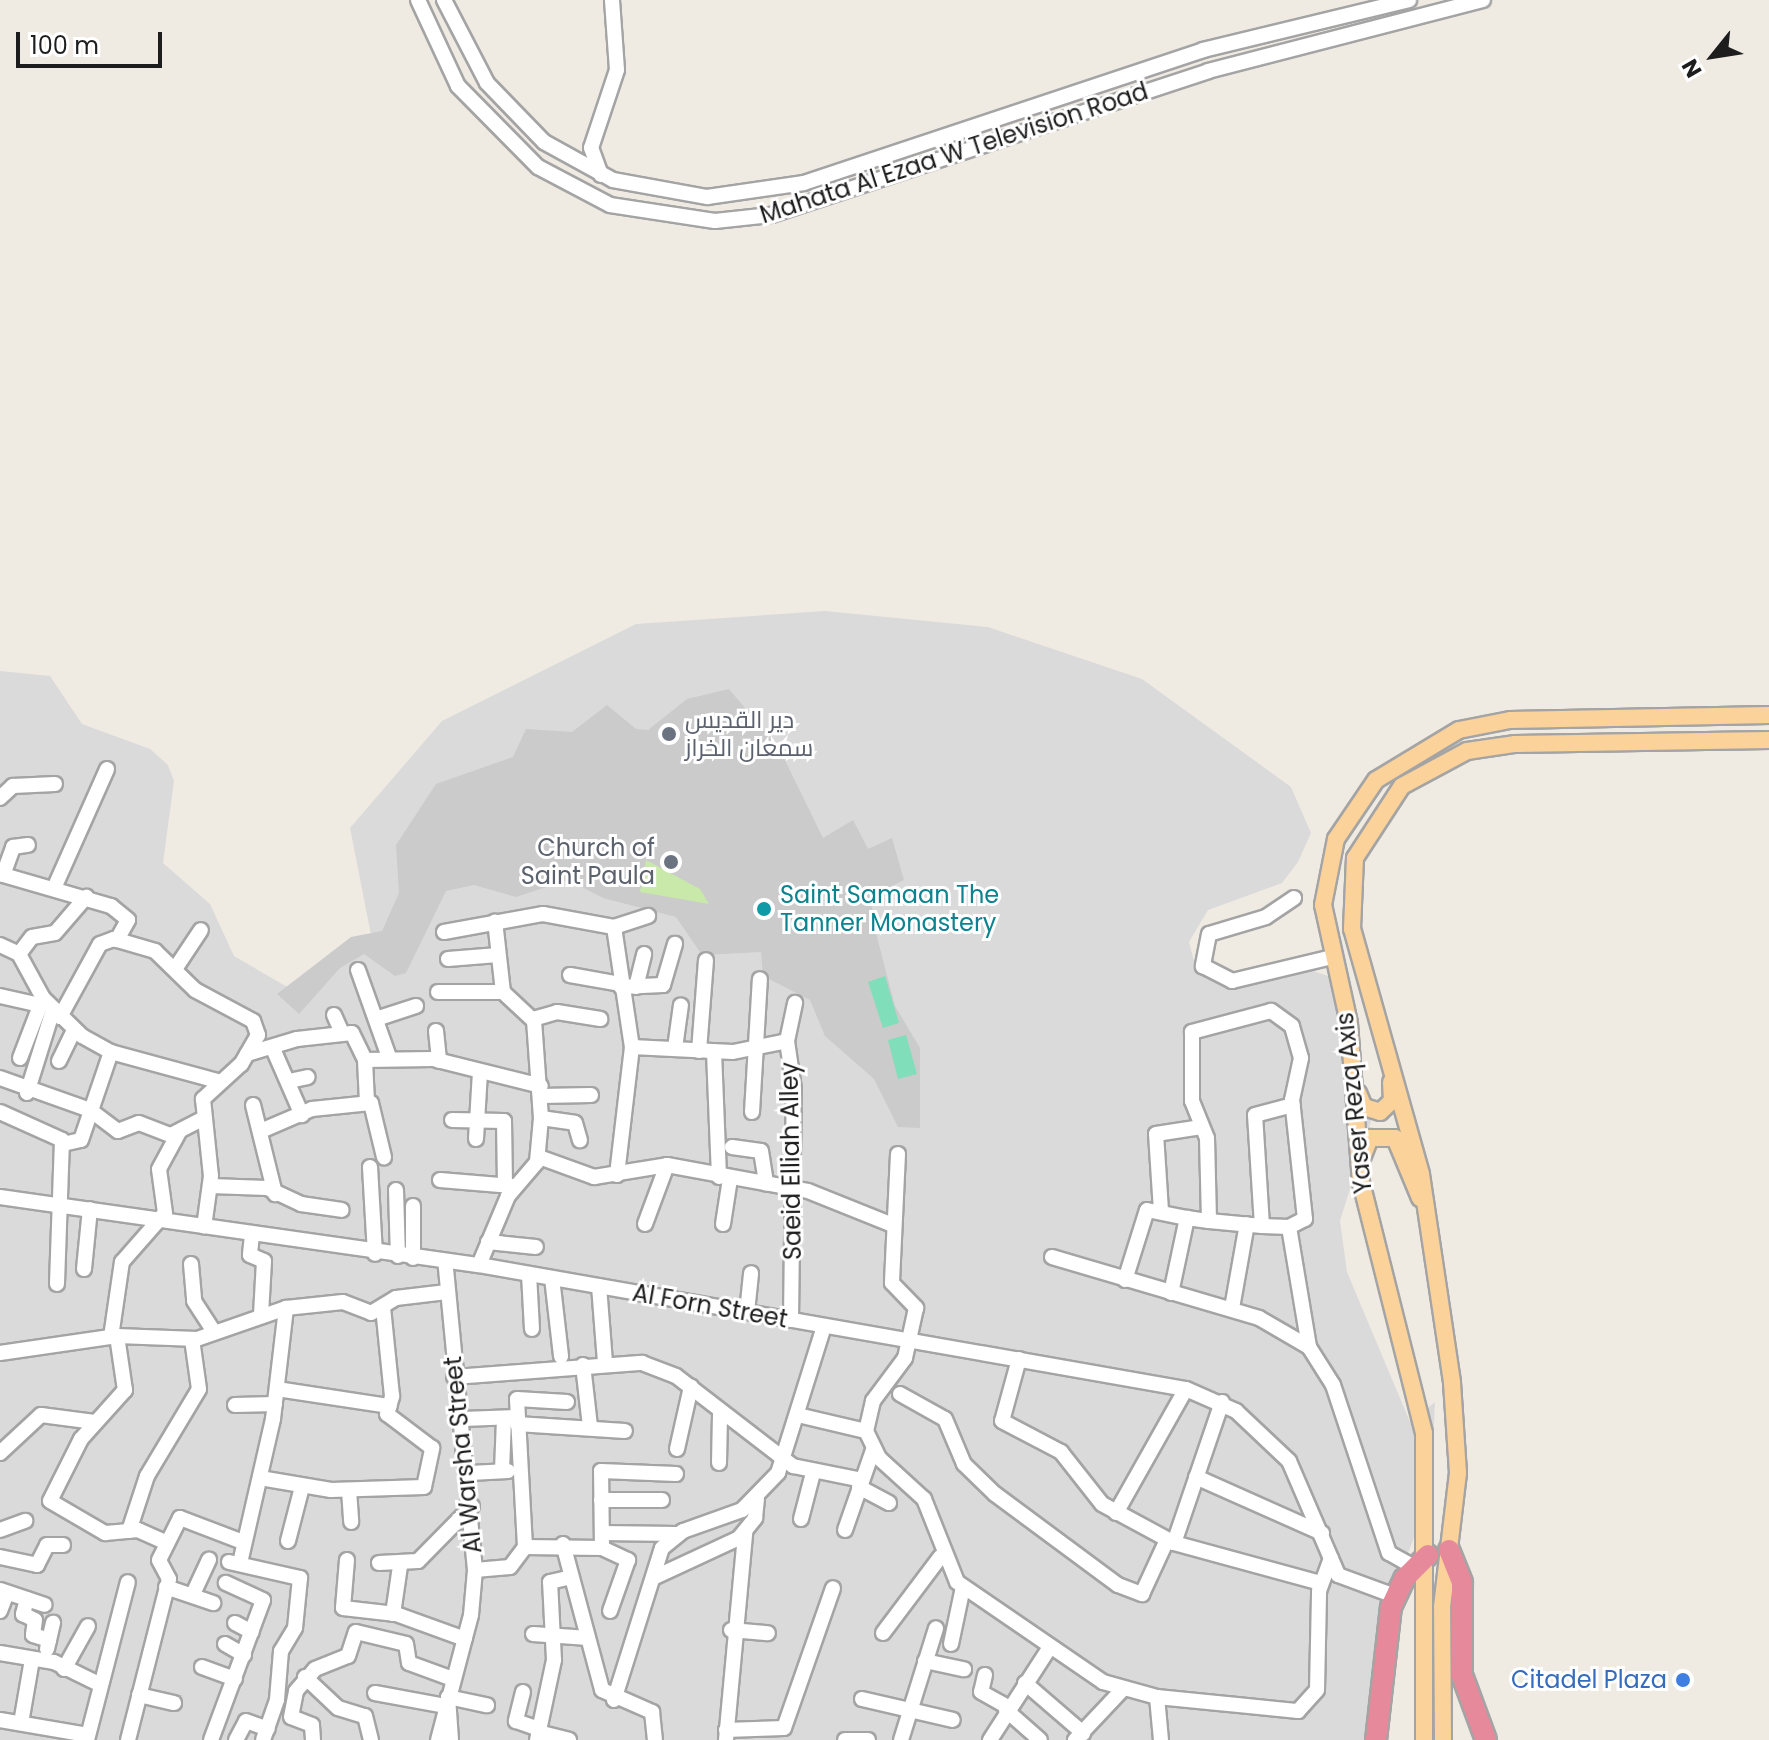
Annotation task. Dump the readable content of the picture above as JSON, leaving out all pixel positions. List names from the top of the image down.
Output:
{
  "streets": {
    "main road": ["Yaser Rezq Axis"],
    "street": [
      "Mahata Al Ezaa W Television Road",
      "Saeid Elliah Alley",
      "Al Forn Street",
      "Al Warsha Street"
    ]
  },
  "crossings": [
    ["Saeid Elliah Alley", "Al Forn Street"],
    ["Al Forn Street", "Al Warsha Street"]
  ],
  "places": [
    "دير القديس سمعان الخراز",
    "Church of Saint Paula",
    "Saint Samaan The Tanner Monastery",
    "Citadel Plaza"
  ],
  "scale_bar": "100 m",
  "north": "bottom left"
}
